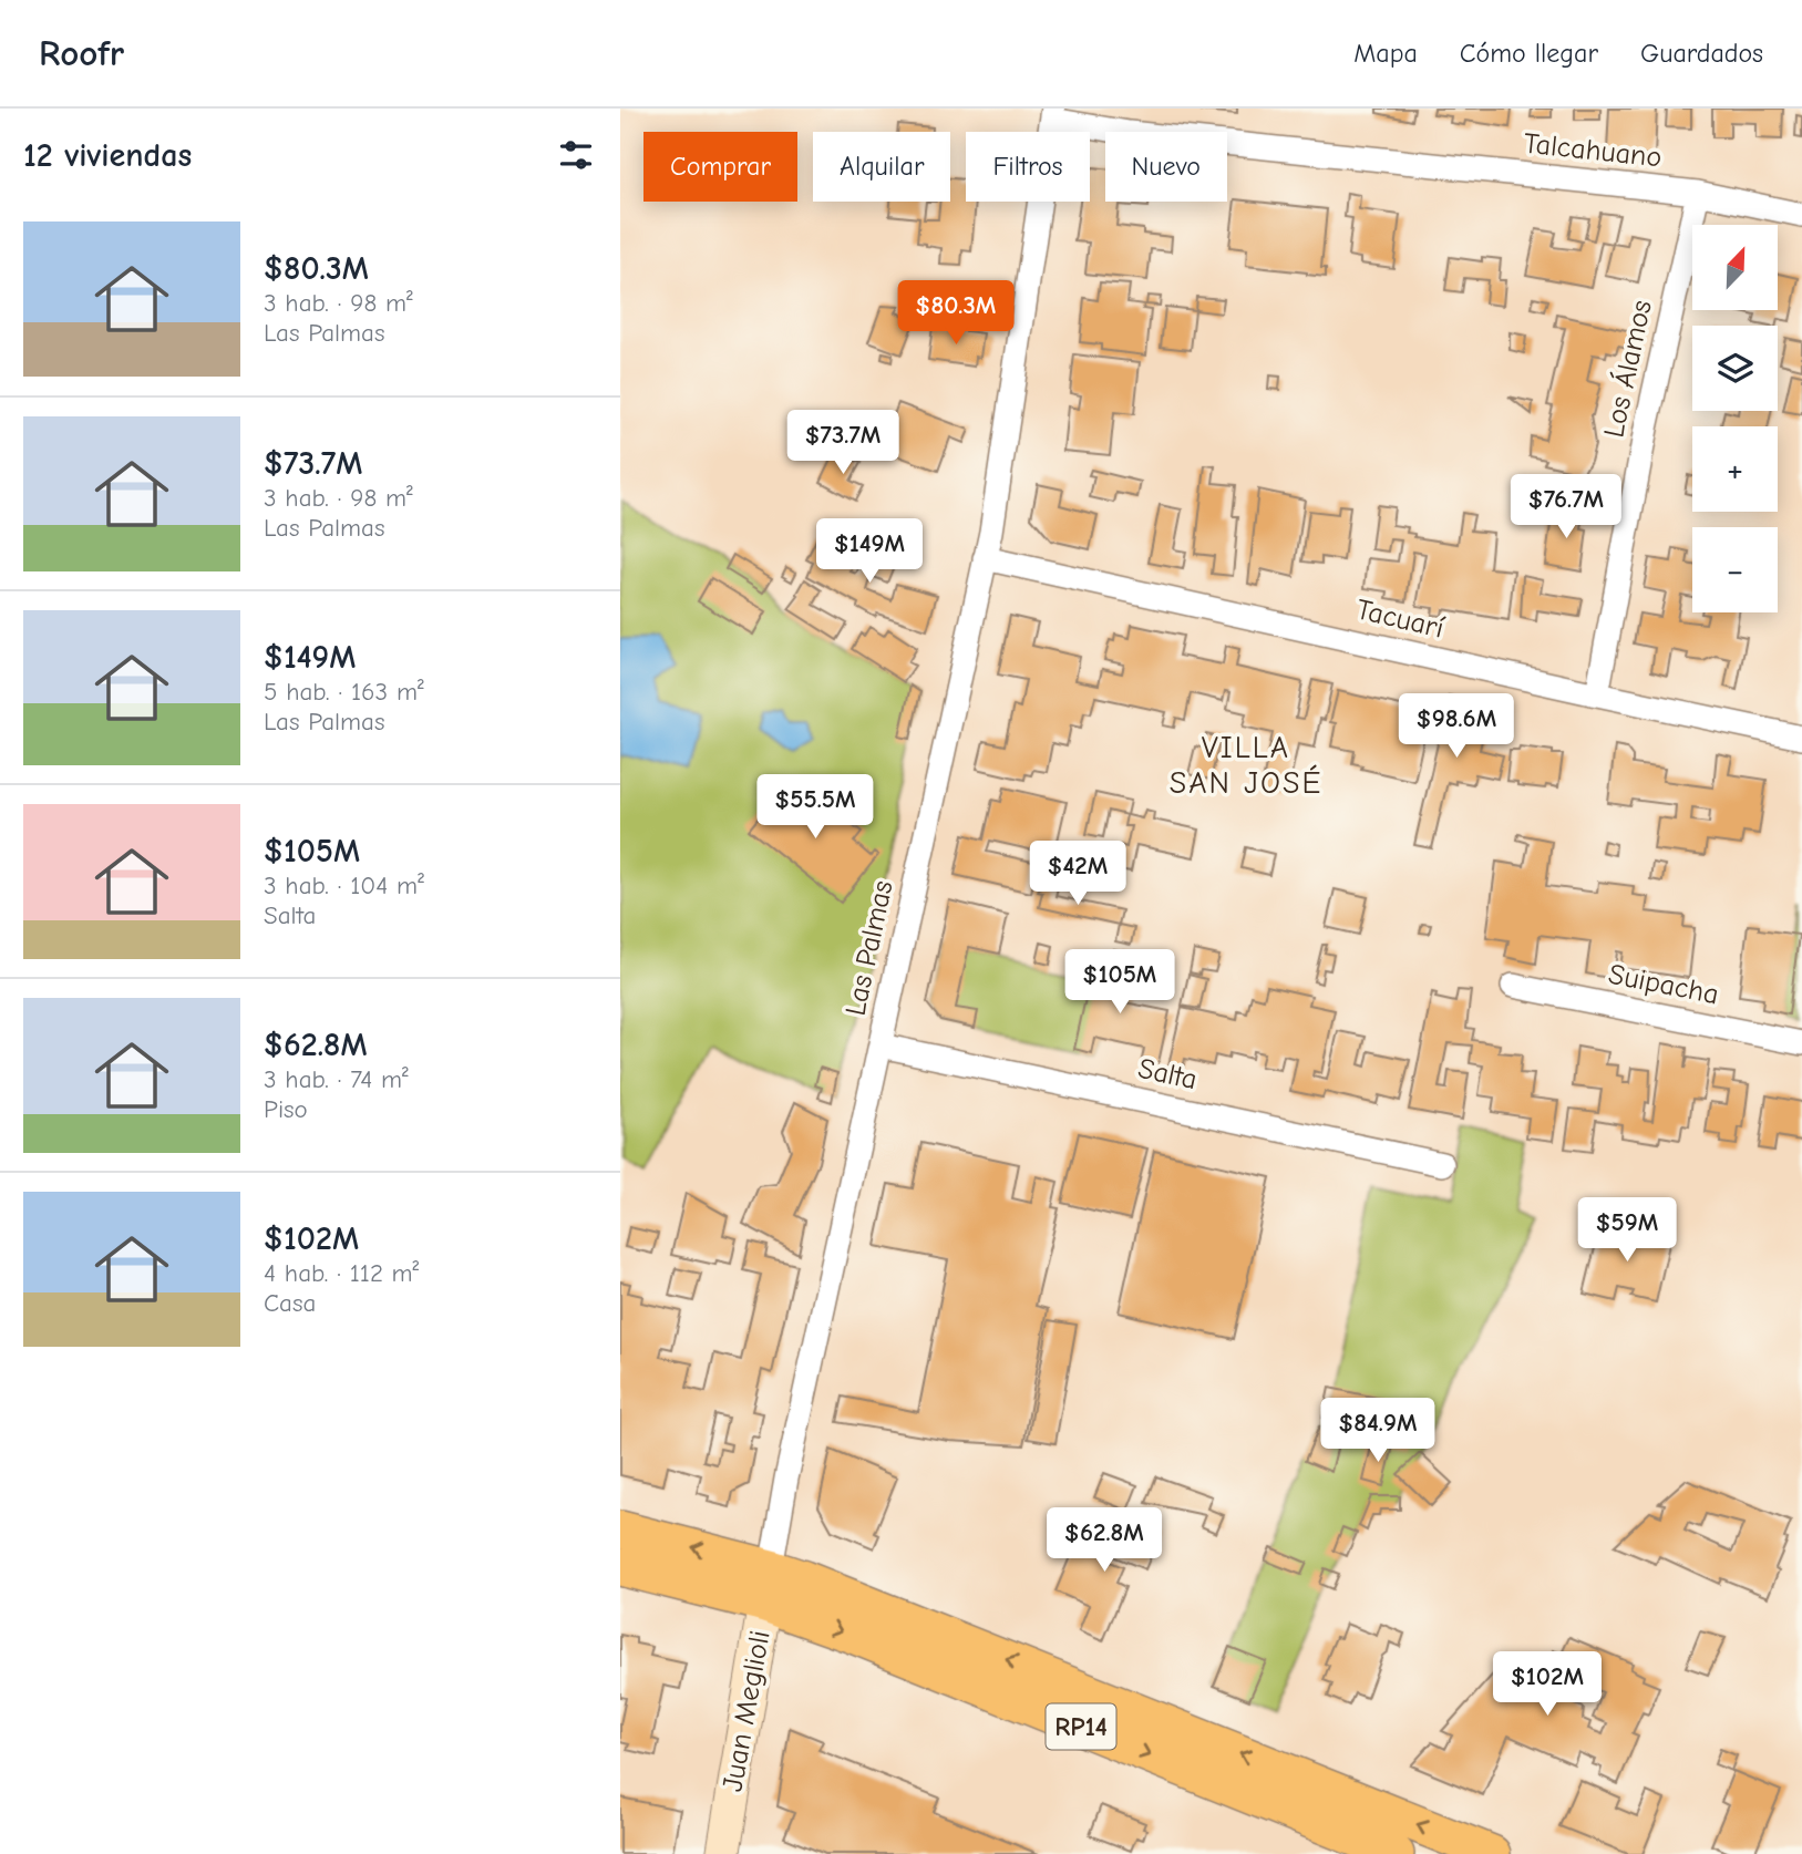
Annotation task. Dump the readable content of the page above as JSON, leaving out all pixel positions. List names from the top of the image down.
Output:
{
  "streets": {
    "main road": ["Juan Meglioli", "RP14"],
    "street": [
      "Talcahuano",
      "Los Álamos",
      "Tacuarí",
      "Las Palmas",
      "Suipacha",
      "Salta"
    ]
  },
  "crossings": [
    ["Talcahuano", "Los Álamos"],
    ["Talcahuano", "Las Palmas"],
    ["Los Álamos", "Tacuarí"],
    ["Tacuarí", "Las Palmas"],
    ["Las Palmas", "Salta"],
    ["Las Palmas", "Juan Meglioli"],
    ["Las Palmas", "RP14"],
    ["Juan Meglioli", "RP14"]
  ],
  "districts": ["VILLA SAN JOSÉ"],
  "north": "top right",
  "page": {
    "header": "Roofr",
    "nav": ["Mapa", "Cómo llegar", "Guardados"],
    "heading": "12 viviendas",
    "chip": [
      "Comprar",
      "Alquilar",
      "Filtros",
      "Nuevo"
    ],
    "list": [
      {
        "name": "$80.3M",
        "note": "3 hab. · 98 m² · Las Palmas"
      },
      {
        "name": "$73.7M",
        "note": "3 hab. · 98 m² · Las Palmas"
      },
      {
        "name": "$149M",
        "note": "5 hab. · 163 m² · Las Palmas"
      },
      {
        "name": "$105M",
        "note": "3 hab. · 104 m² · Salta"
      },
      {
        "name": "$62.8M",
        "note": "3 hab. · 74 m² · Piso"
      },
      {
        "name": "$102M",
        "note": "4 hab. · 112 m² · Casa"
      }
    ],
    "map_buttons": ["+", "−"],
    "price": [
      "$80.3M",
      "$73.7M",
      "$76.7M",
      "$149M",
      "$98.6M",
      "$55.5M",
      "$42M",
      "$105M",
      "$59M",
      "$84.9M",
      "$62.8M",
      "$102M"
    ]
  }
}
